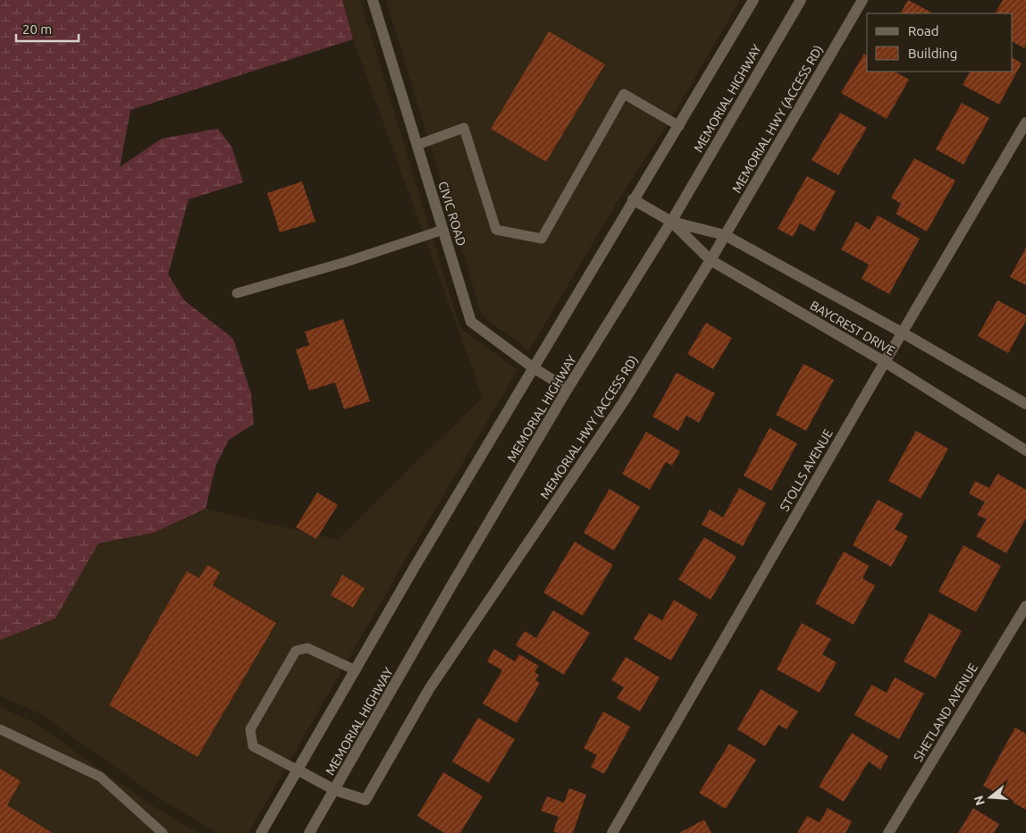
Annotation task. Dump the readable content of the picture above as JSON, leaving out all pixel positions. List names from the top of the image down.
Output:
{
  "streets": {
    "street": [
      "MEMORIAL HIGHWAY",
      "MEMORIAL HWY (ACCESS RD)",
      "CIVIC ROAD",
      "BAYCREST DRIVE",
      "STOLLS AVENUE",
      "SHETLAND AVENUE"
    ]
  },
  "crossings": [
    ["MEMORIAL HIGHWAY", "MEMORIAL HWY (ACCESS RD)"],
    ["MEMORIAL HIGHWAY", "CIVIC ROAD"],
    ["MEMORIAL HIGHWAY", "BAYCREST DRIVE"],
    ["MEMORIAL HWY (ACCESS RD)", "BAYCREST DRIVE"],
    ["BAYCREST DRIVE", "STOLLS AVENUE"]
  ],
  "legend": ["Road", "Building"],
  "scale_bar": "20 m",
  "north": "left"
}
